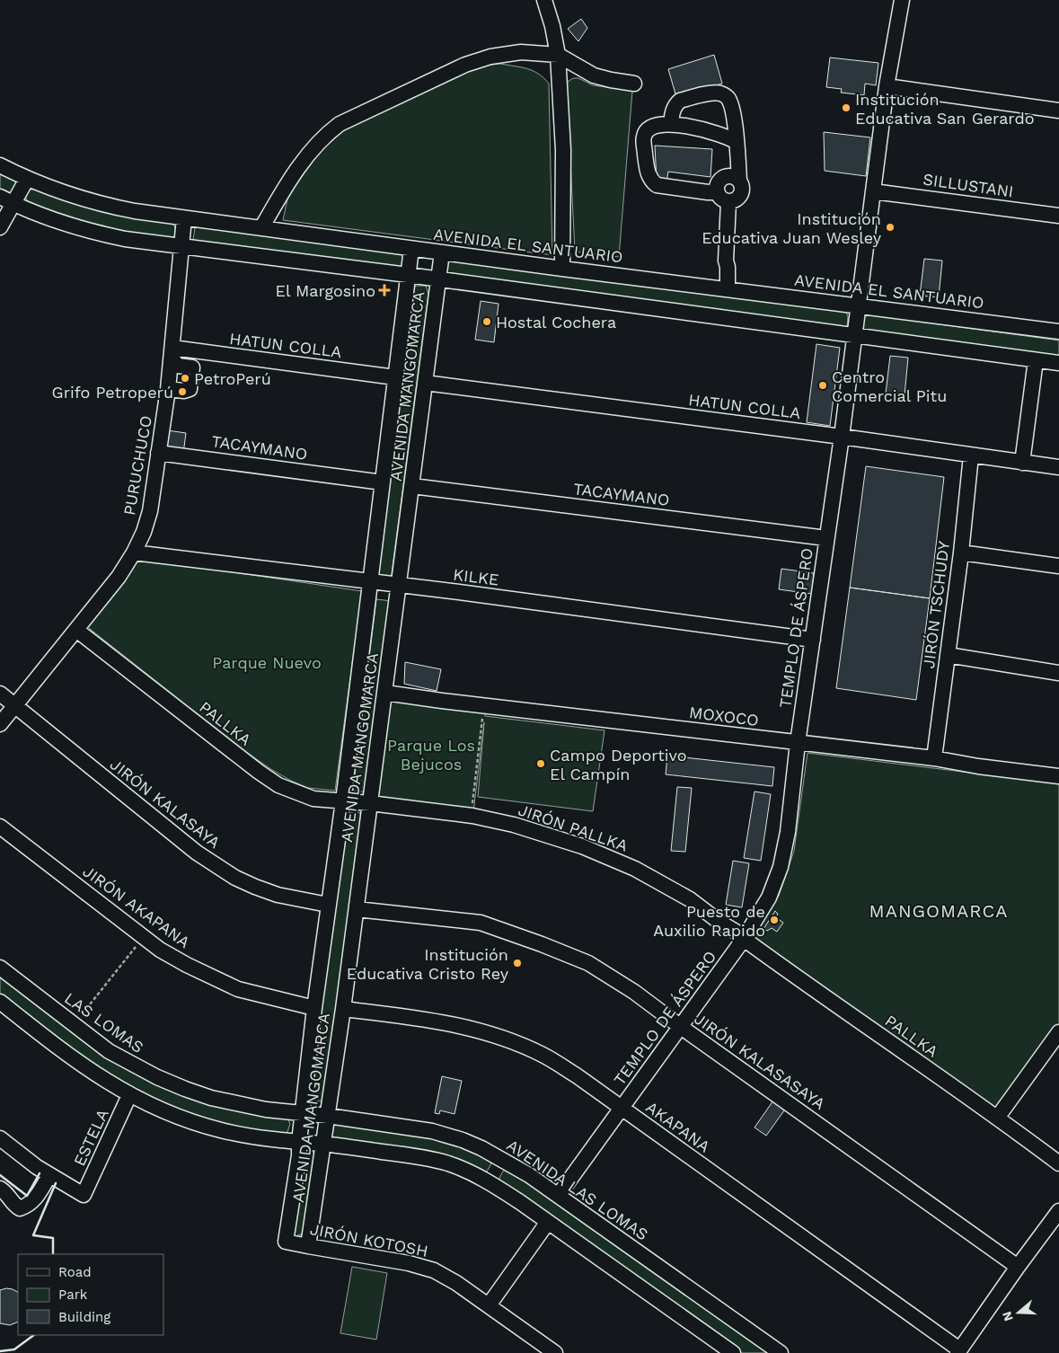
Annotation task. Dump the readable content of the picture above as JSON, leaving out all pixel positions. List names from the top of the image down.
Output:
{
  "streets": {
    "street": [
      "SILLUSTANI",
      "AVENIDA EL SANTUARIO",
      "HATUN COLLA",
      "AVENIDA MANGOMARCA",
      "TACAYMANO",
      "PURUCHUCO",
      "KILKE",
      "JIRÓN TSCHUDY",
      "TEMPLO DE ÁSPERO",
      "MOXOCO",
      "PALLKA",
      "JIRÓN KALASAYA",
      "JIRÓN PALLKA",
      "JIRÓN AKAPANA",
      "LAS LOMAS",
      "JIRÓN KALASASAYA",
      "AKAPANA",
      "ESTELA",
      "AVENIDA LAS LOMAS",
      "JIRÓN KOTOSH"
    ]
  },
  "crossings": [
    ["SILLUSTANI", "TEMPLO DE ÁSPERO"],
    ["AVENIDA EL SANTUARIO", "AVENIDA MANGOMARCA"],
    ["AVENIDA EL SANTUARIO", "PURUCHUCO"],
    ["AVENIDA EL SANTUARIO", "TEMPLO DE ÁSPERO"],
    ["HATUN COLLA", "AVENIDA MANGOMARCA"],
    ["HATUN COLLA", "PURUCHUCO"],
    ["HATUN COLLA", "JIRÓN TSCHUDY"],
    ["HATUN COLLA", "TEMPLO DE ÁSPERO"],
    ["AVENIDA MANGOMARCA", "TACAYMANO"],
    ["AVENIDA MANGOMARCA", "KILKE"],
    ["AVENIDA MANGOMARCA", "MOXOCO"],
    ["AVENIDA MANGOMARCA", "PALLKA"],
    ["AVENIDA MANGOMARCA", "JIRÓN KALASAYA"],
    ["AVENIDA MANGOMARCA", "JIRÓN PALLKA"],
    ["AVENIDA MANGOMARCA", "JIRÓN AKAPANA"],
    ["AVENIDA MANGOMARCA", "LAS LOMAS"],
    ["AVENIDA MANGOMARCA", "JIRÓN KALASASAYA"],
    ["AVENIDA MANGOMARCA", "AKAPANA"],
    ["AVENIDA MANGOMARCA", "AVENIDA LAS LOMAS"],
    ["AVENIDA MANGOMARCA", "JIRÓN KOTOSH"],
    ["TACAYMANO", "PURUCHUCO"],
    ["TACAYMANO", "TEMPLO DE ÁSPERO"],
    ["PURUCHUCO", "KILKE"],
    ["PURUCHUCO", "PALLKA"],
    ["PURUCHUCO", "JIRÓN KALASAYA"],
    ["KILKE", "TEMPLO DE ÁSPERO"],
    ["JIRÓN TSCHUDY", "MOXOCO"],
    ["TEMPLO DE ÁSPERO", "MOXOCO"],
    ["TEMPLO DE ÁSPERO", "PALLKA"],
    ["TEMPLO DE ÁSPERO", "JIRÓN PALLKA"],
    ["TEMPLO DE ÁSPERO", "JIRÓN KALASASAYA"],
    ["TEMPLO DE ÁSPERO", "AKAPANA"],
    ["TEMPLO DE ÁSPERO", "AVENIDA LAS LOMAS"],
    ["PALLKA", "JIRÓN PALLKA"],
    ["LAS LOMAS", "AVENIDA LAS LOMAS"]
  ],
  "districts": ["MANGOMARCA"],
  "parks": ["Parque Nuevo", "Parque Los Bejucos"],
  "places": {
    "other": [
      "Institución Educativa San Gerardo",
      "Institución Educativa Juan Wesley",
      "Hostal Cochera",
      "PetroPerú",
      "Centro Comercial Pitu",
      "Grifo Petroperú",
      "Campo Deportivo El Campín",
      "Puesto de Auxilio Rapido",
      "Institución Educativa Cristo Rey"
    ],
    "health": ["El Margosino"]
  },
  "legend": ["Road", "Park", "Building"],
  "north": "left"
}
